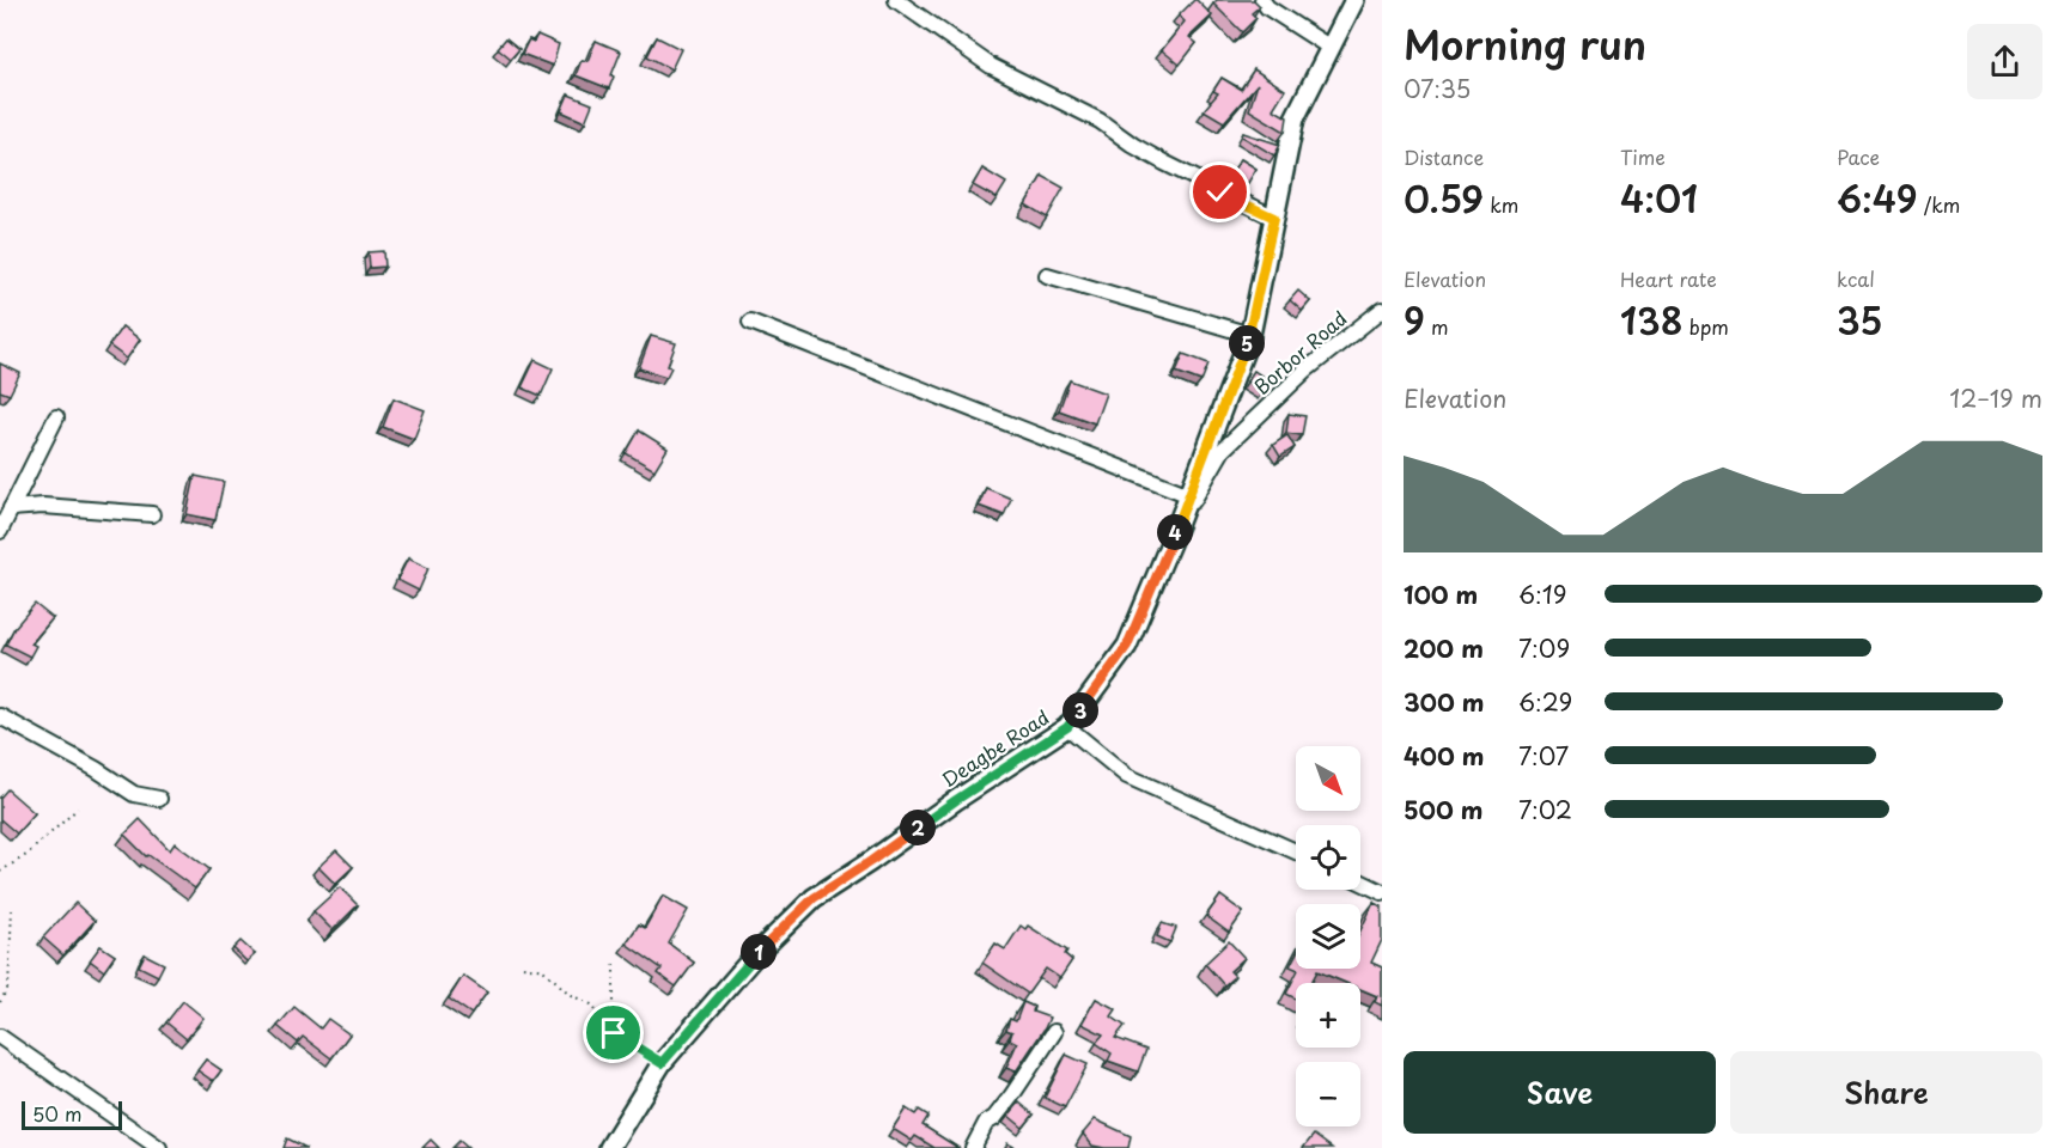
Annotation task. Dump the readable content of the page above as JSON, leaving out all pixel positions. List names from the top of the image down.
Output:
{
  "streets": {
    "street": ["Borbor Road", "Deagbe Road"]
  },
  "crossings": [
    ["Borbor Road", "Deagbe Road"]
  ],
  "scale_bar": "50 m",
  "north": "bottom right",
  "page": {
    "heading": ["Morning run", "07:35"],
    "stats": [
      ["Distance", "0.59 km"],
      ["Time", "4:01"],
      ["Pace", "6:49 /km"],
      ["Elevation", "9 m"],
      ["Heart rate", "138 bpm"],
      ["kcal", "35"]
    ],
    "pins": [
      "5",
      "4",
      "3",
      "2",
      "1"
    ],
    "chart": ["Elevation", "12–19 m"],
    "list": [
      {
        "name": "100 m",
        "note": "6:19"
      },
      {
        "name": "200 m",
        "note": "7:09"
      },
      {
        "name": "300 m",
        "note": "6:29"
      },
      {
        "name": "400 m",
        "note": "7:07"
      },
      {
        "name": "500 m",
        "note": "7:02"
      }
    ],
    "map_buttons": ["+", "−"],
    "buttons": ["Save", "Share"],
    "scale": "50 m"
  }
}
